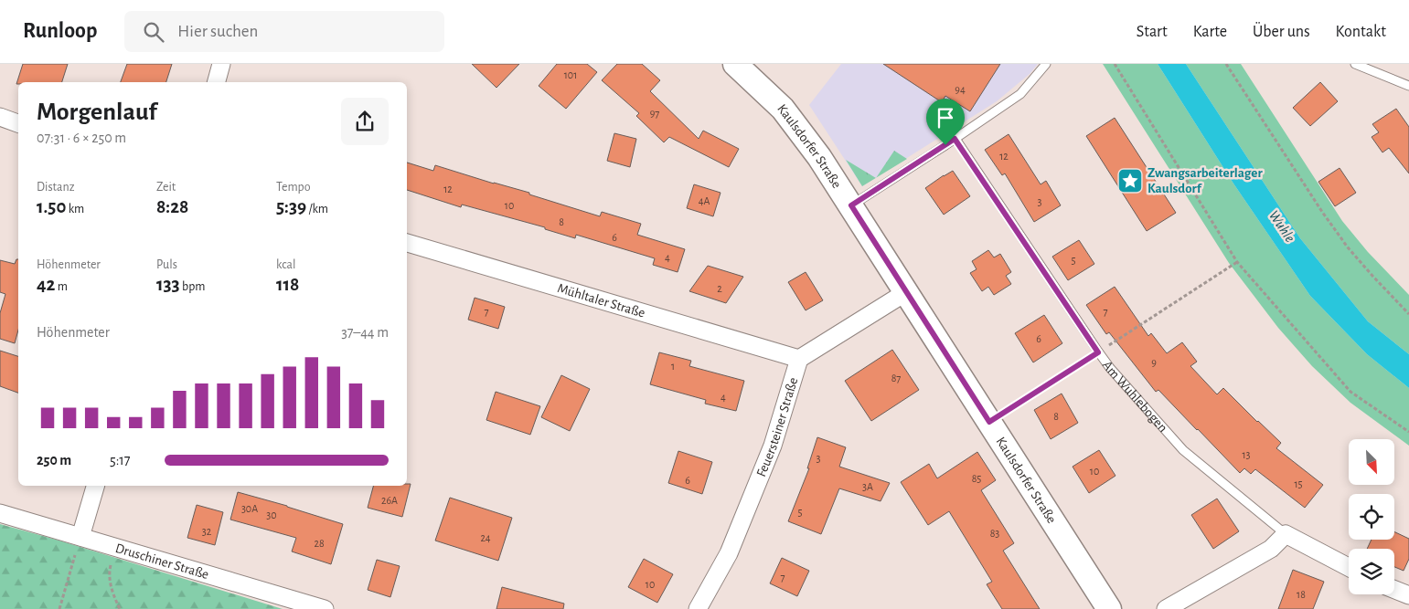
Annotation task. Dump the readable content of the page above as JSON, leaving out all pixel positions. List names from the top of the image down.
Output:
{
  "streets": {
    "main road": ["Kaulsdorfer Straße"],
    "street": [
      "Mühltaler Straße",
      "Am Wuhlebogen",
      "Feuersteiner Straße",
      "Druschiner Straße"
    ]
  },
  "crossings": [
    ["Kaulsdorfer Straße", "Feuersteiner Straße"],
    ["Mühltaler Straße", "Feuersteiner Straße"]
  ],
  "water": ["Wuhle"],
  "places": {
    "place": ["Zwangsarbeiterlager Kaulsdorf"]
  },
  "house_numbers": [
    "101",
    "94",
    "97",
    "12",
    "12",
    "4A",
    "3",
    "10",
    "8",
    "6",
    "4",
    "5",
    "2",
    "7",
    "7",
    "6",
    "9",
    "1",
    "87",
    "4",
    "8",
    "13",
    "3",
    "10",
    "85",
    "6",
    "15",
    "3A",
    "26A",
    "30A",
    "5",
    "30",
    "32",
    "83",
    "24",
    "28",
    "7",
    "10",
    "18"
  ],
  "north": "bottom right",
  "page": {
    "header": "Runloop",
    "search": "Hier suchen",
    "nav": [
      "Start",
      "Karte",
      "Über uns",
      "Kontakt"
    ],
    "heading": ["Morgenlauf", "07:31 · 6 × 250 m"],
    "stats": [
      ["Distanz", "1.50 km"],
      ["Zeit", "8:28"],
      ["Tempo", "5:39 /km"],
      ["Höhenmeter", "42 m"],
      ["Puls", "133 bpm"],
      ["kcal", "118"]
    ],
    "chart": ["Höhenmeter", "37–44 m"],
    "list": [
      {
        "name": "250 m",
        "note": "5:17"
      }
    ]
  }
}
